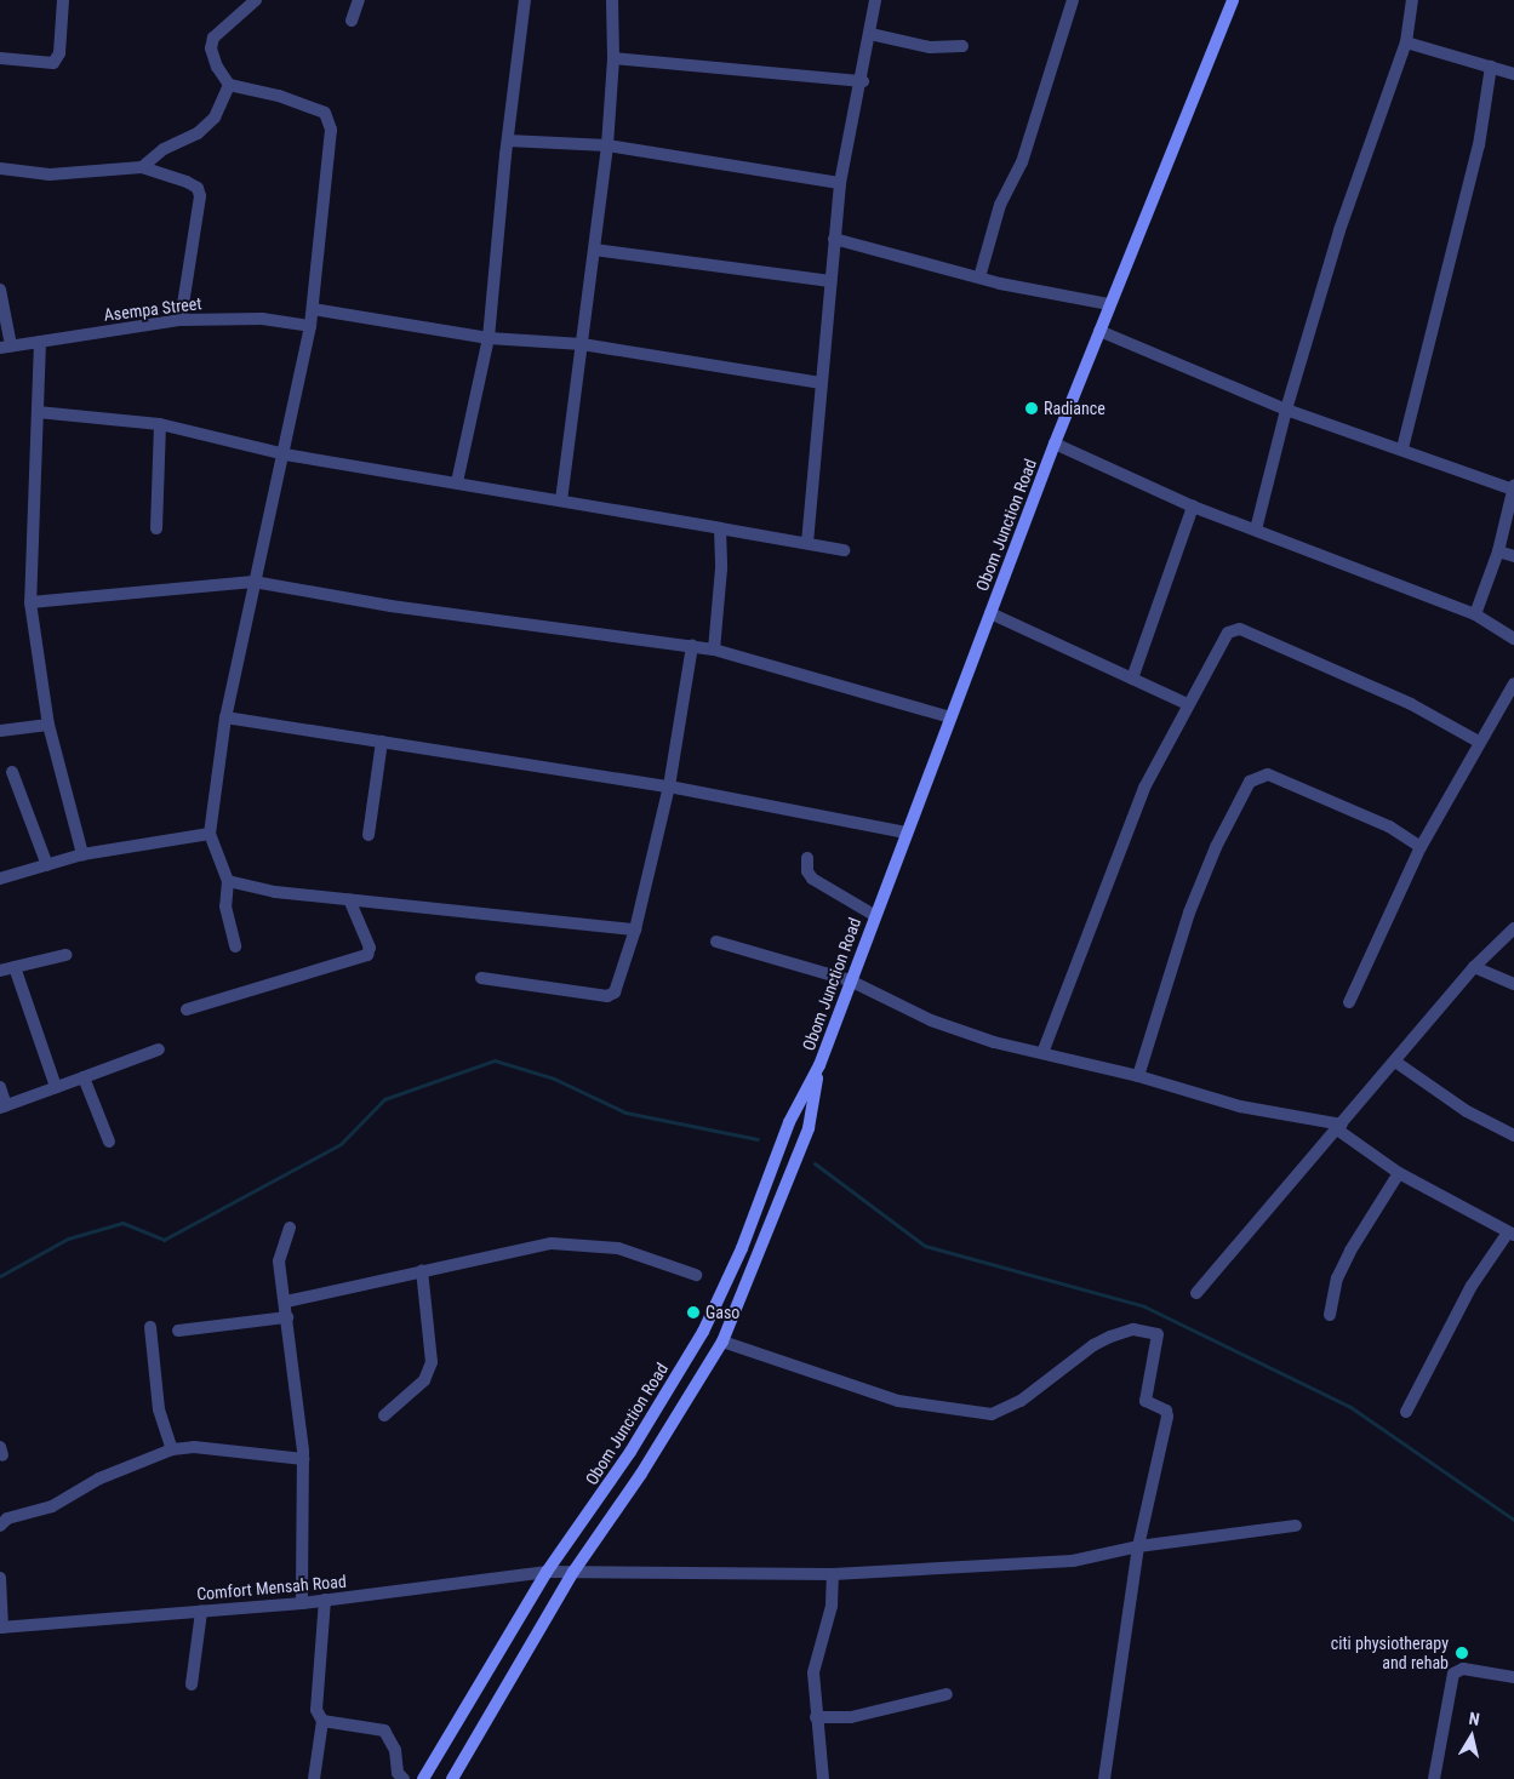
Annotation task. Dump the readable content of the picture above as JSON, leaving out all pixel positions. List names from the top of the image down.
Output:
{
  "streets": {
    "main road": ["Obom Junction Road"],
    "street": ["Asempa Street", "Comfort Mensah Road"]
  },
  "crossings": [
    ["Obom Junction Road", "Comfort Mensah Road"]
  ],
  "places": ["Radiance", "Gaso", "citi physiotherapy and rehab"],
  "north": "top"
}
